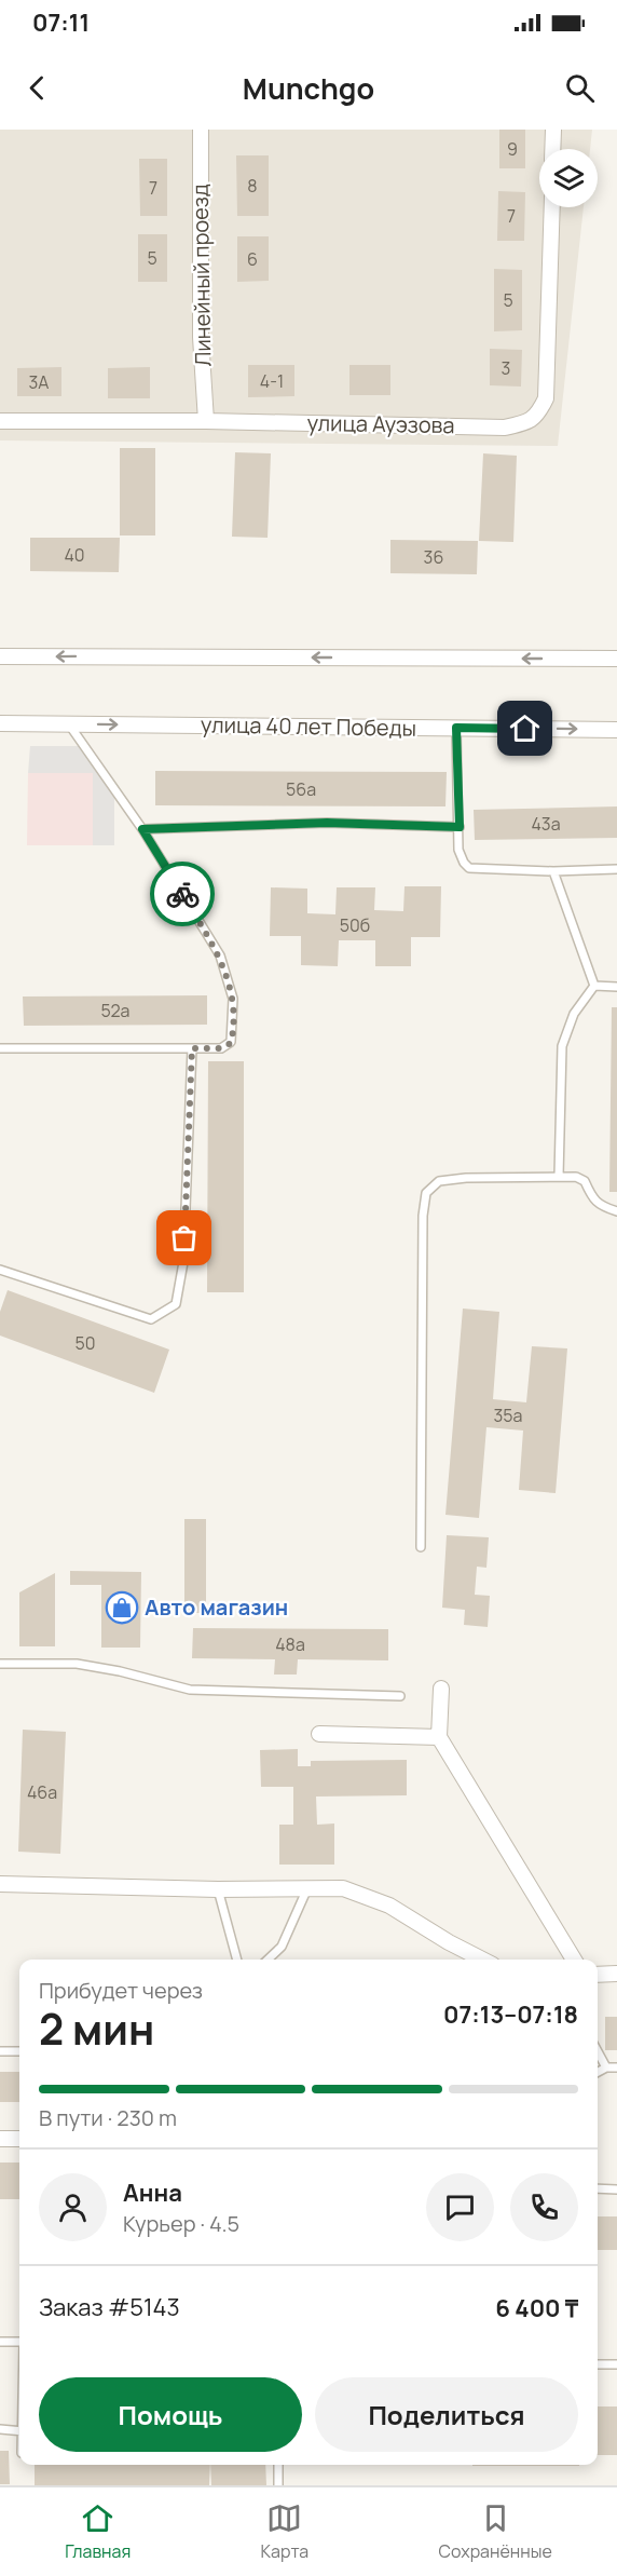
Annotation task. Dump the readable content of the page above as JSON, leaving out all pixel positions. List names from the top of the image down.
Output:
{
  "streets": {
    "street": ["Линейный проезд", "улица Ауэзова", "улица 40 лет Победы"]
  },
  "crossings": [
    ["Линейный проезд", "улица Ауэзова"]
  ],
  "places": {
    "shop": ["Авто магазин"]
  },
  "house_numbers": [
    "9",
    "8",
    "7",
    "7",
    "5",
    "6",
    "5",
    "3",
    "4-1",
    "3А",
    "40",
    "36",
    "56а",
    "43а",
    "50б",
    "52а",
    "50",
    "35а",
    "48а",
    "46а"
  ],
  "page": {
    "status": "07:11",
    "header": "Munchgo",
    "heading": ["2 мин", "Прибудет через", "07:13–07:18"],
    "panel": [
      "Анна",
      "Курьер · 4.5",
      "Заказ #5143",
      "6 400 ₸"
    ],
    "bar": "В пути · 230 m",
    "buttons": ["Помощь", "Поделиться"],
    "tabs": ["Главная", "Карта", "Сохранённые"]
  }
}
